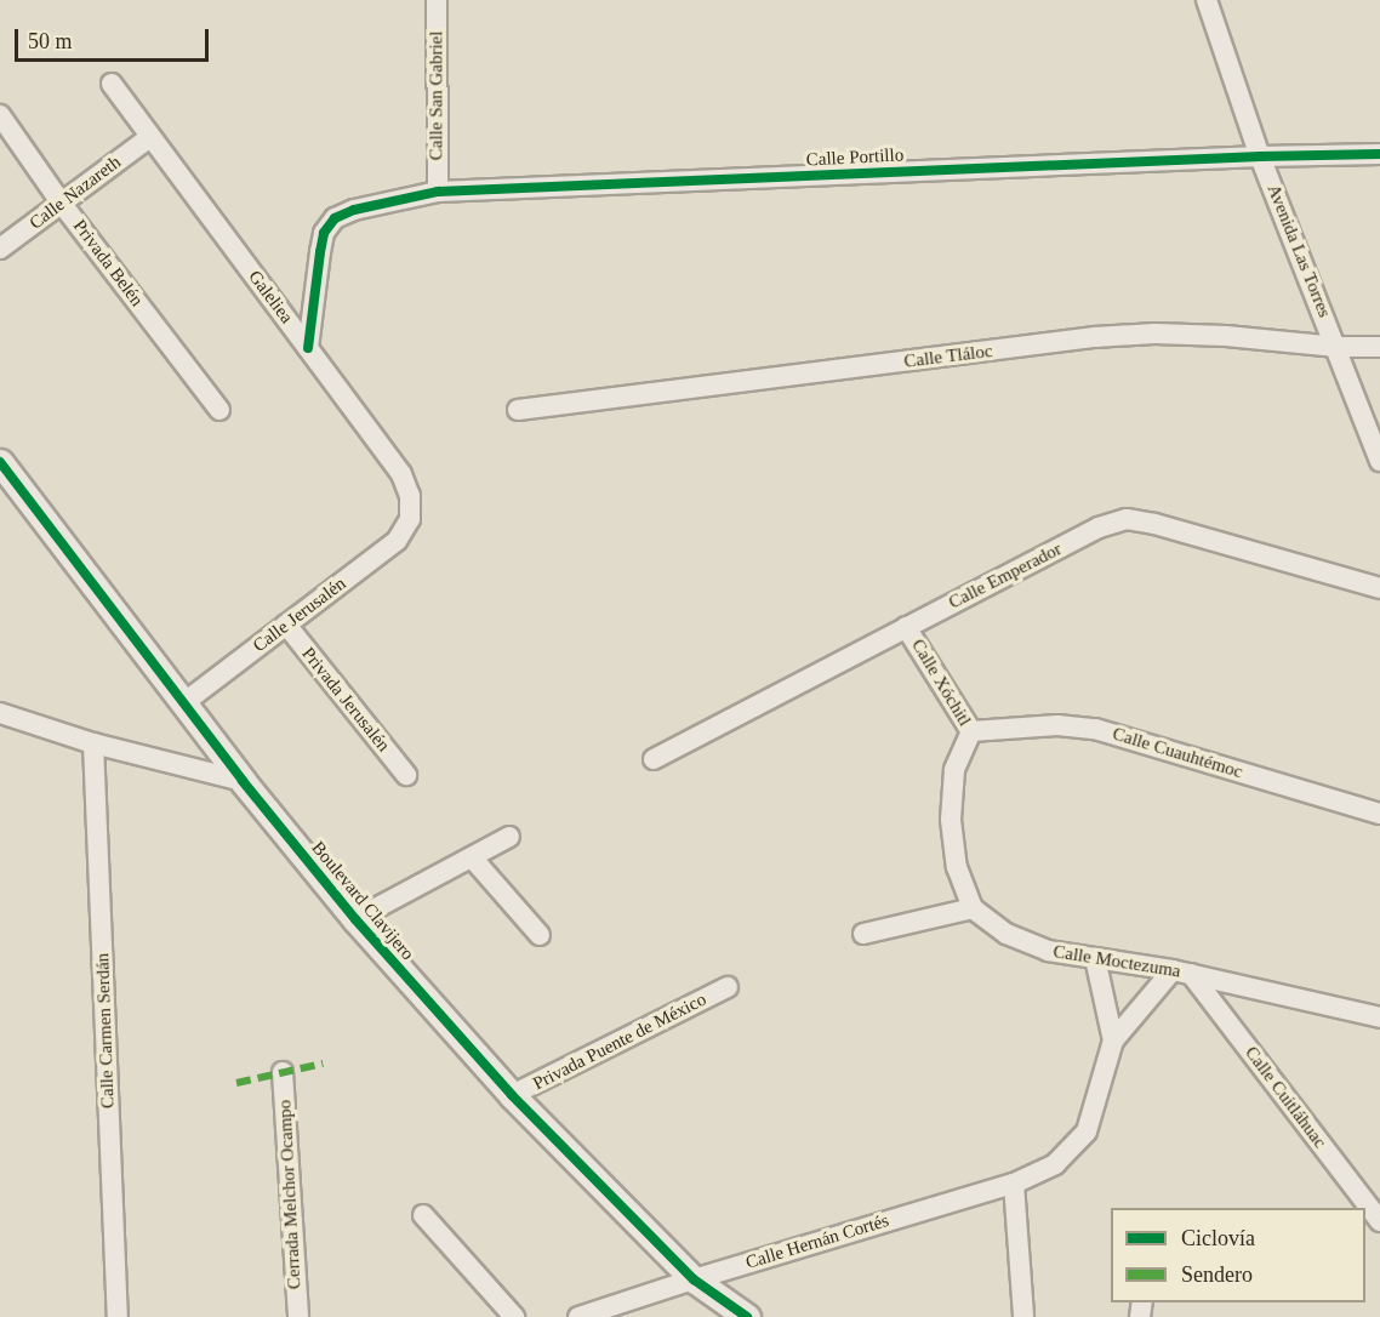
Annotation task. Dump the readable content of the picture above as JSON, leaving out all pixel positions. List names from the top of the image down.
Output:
{
  "streets": {
    "street": [
      "Calle San Gabriel",
      "Calle Portillo",
      "Calle Nazareth",
      "Avenida Las Torres",
      "Privada Belén",
      "Galeliea",
      "Calle Tláloc",
      "Calle Emperador",
      "Calle Jerusalén",
      "Calle Xóchitl",
      "Privada Jerusalén",
      "Calle Cuauhtémoc",
      "Boulevard Clavijero",
      "Calle Moctezuma",
      "Calle Carmen Serdán",
      "Privada Puente de México",
      "Calle Cuitláhuac",
      "Cerrada Melchor Ocampo",
      "Calle Hernán Cortés"
    ]
  },
  "crossings": [
    ["Calle San Gabriel", "Calle Portillo"],
    ["Calle Portillo", "Avenida Las Torres"],
    ["Calle Portillo", "Galeliea"],
    ["Calle Nazareth", "Privada Belén"],
    ["Calle Nazareth", "Galeliea"],
    ["Avenida Las Torres", "Calle Tláloc"],
    ["Galeliea", "Calle Jerusalén"],
    ["Calle Emperador", "Calle Xóchitl"],
    ["Calle Jerusalén", "Privada Jerusalén"],
    ["Calle Jerusalén", "Boulevard Clavijero"],
    ["Calle Xóchitl", "Calle Cuauhtémoc"],
    ["Calle Xóchitl", "Calle Moctezuma"],
    ["Boulevard Clavijero", "Privada Puente de México"],
    ["Boulevard Clavijero", "Calle Hernán Cortés"],
    ["Calle Moctezuma", "Calle Cuitláhuac"]
  ],
  "legend": ["Ciclovía", "Sendero"],
  "scale_bar": "50 m"
}
